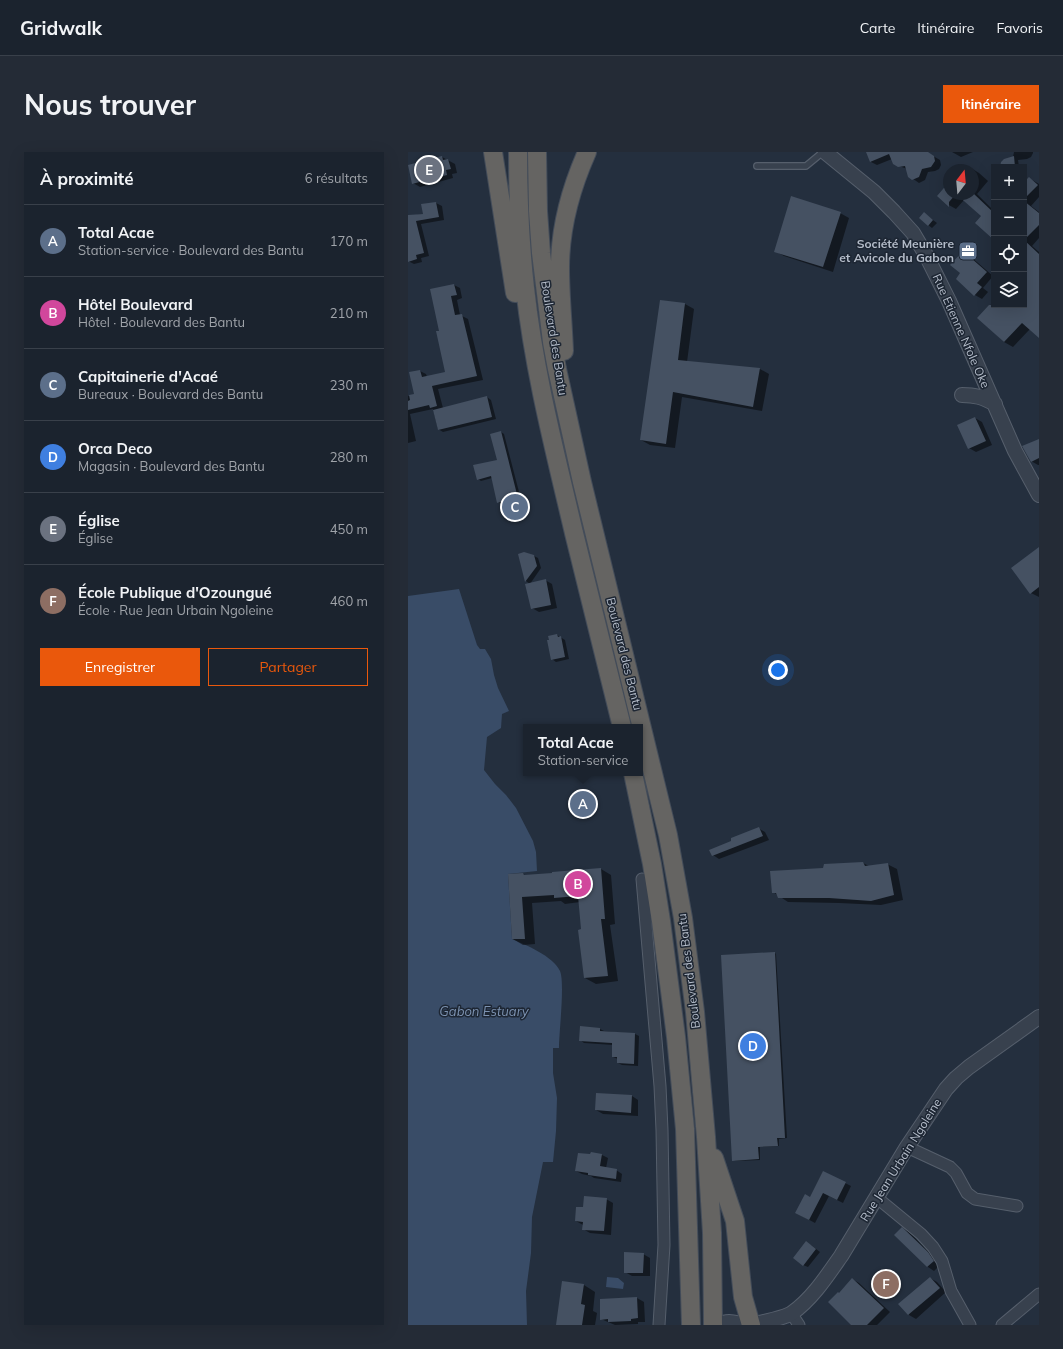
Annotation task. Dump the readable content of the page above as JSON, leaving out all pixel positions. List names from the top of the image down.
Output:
{
  "streets": {
    "highway": ["Boulevard des Bantu"],
    "street": ["Rue Etienne Nfole Oke", "Rue Jean Urbain Ngoleine"]
  },
  "water": ["Gabon Estuary"],
  "places": {
    "office": ["Société Meunière et Avicole du Gabon"]
  },
  "north": "top",
  "page": {
    "header": "Gridwalk",
    "nav": ["Carte", "Itinéraire", "Favoris"],
    "buttons": [
      "Itinéraire",
      ["Enregistrer", "Partager"]
    ],
    "title": "Nous trouver",
    "heading": ["À proximité", "6 résultats"],
    "pins": [
      "E",
      "C",
      "A",
      "B",
      "D",
      "F"
    ],
    "map_buttons": ["+", "−"],
    "list": [
      {
        "mark": "A",
        "name": "Total Acae",
        "note": "Station-service · Boulevard des Bantu",
        "value": "170 m"
      },
      {
        "mark": "B",
        "name": "Hôtel Boulevard",
        "note": "Hôtel · Boulevard des Bantu",
        "value": "210 m"
      },
      {
        "mark": "C",
        "name": "Capitainerie d'Acaé",
        "note": "Bureaux · Boulevard des Bantu",
        "value": "230 m"
      },
      {
        "mark": "D",
        "name": "Orca Deco",
        "note": "Magasin · Boulevard des Bantu",
        "value": "280 m"
      },
      {
        "mark": "E",
        "name": "Église",
        "note": "Église",
        "value": "450 m"
      },
      {
        "mark": "F",
        "name": "École Publique d'Ozoungué",
        "note": "École · Rue Jean Urbain Ngoleine",
        "value": "460 m"
      }
    ],
    "popup": ["Total Acae", "Station-service"]
  }
}
